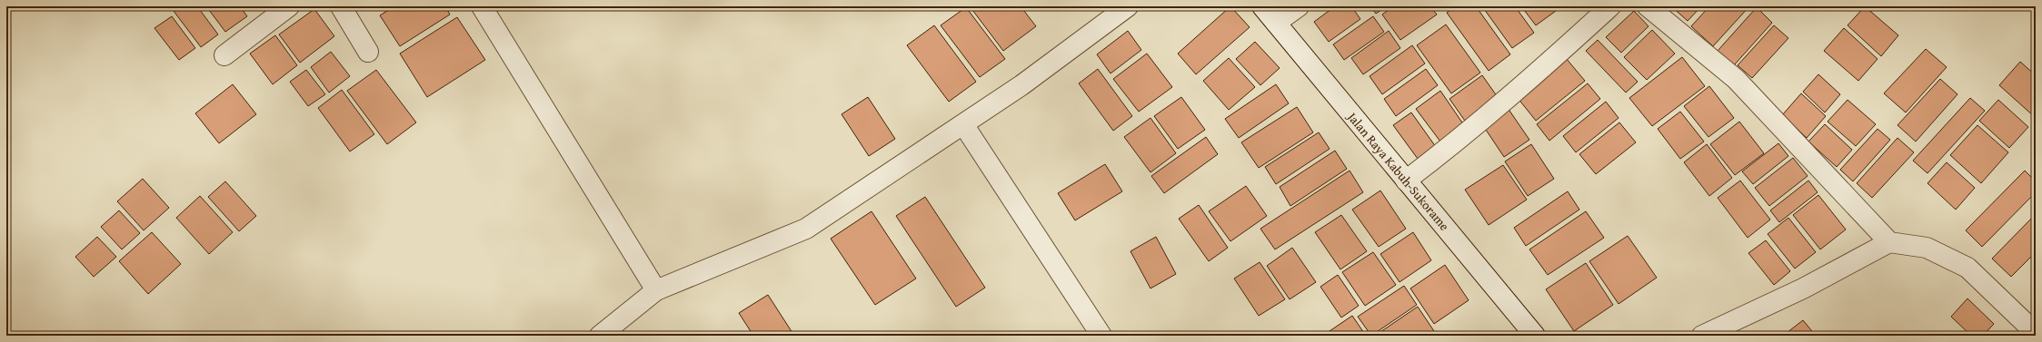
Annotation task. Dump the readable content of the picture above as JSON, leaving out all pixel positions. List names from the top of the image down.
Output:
{
  "streets": {
    "street": ["Jalan Raya Kabuh-Sukorame"]
  }
}
